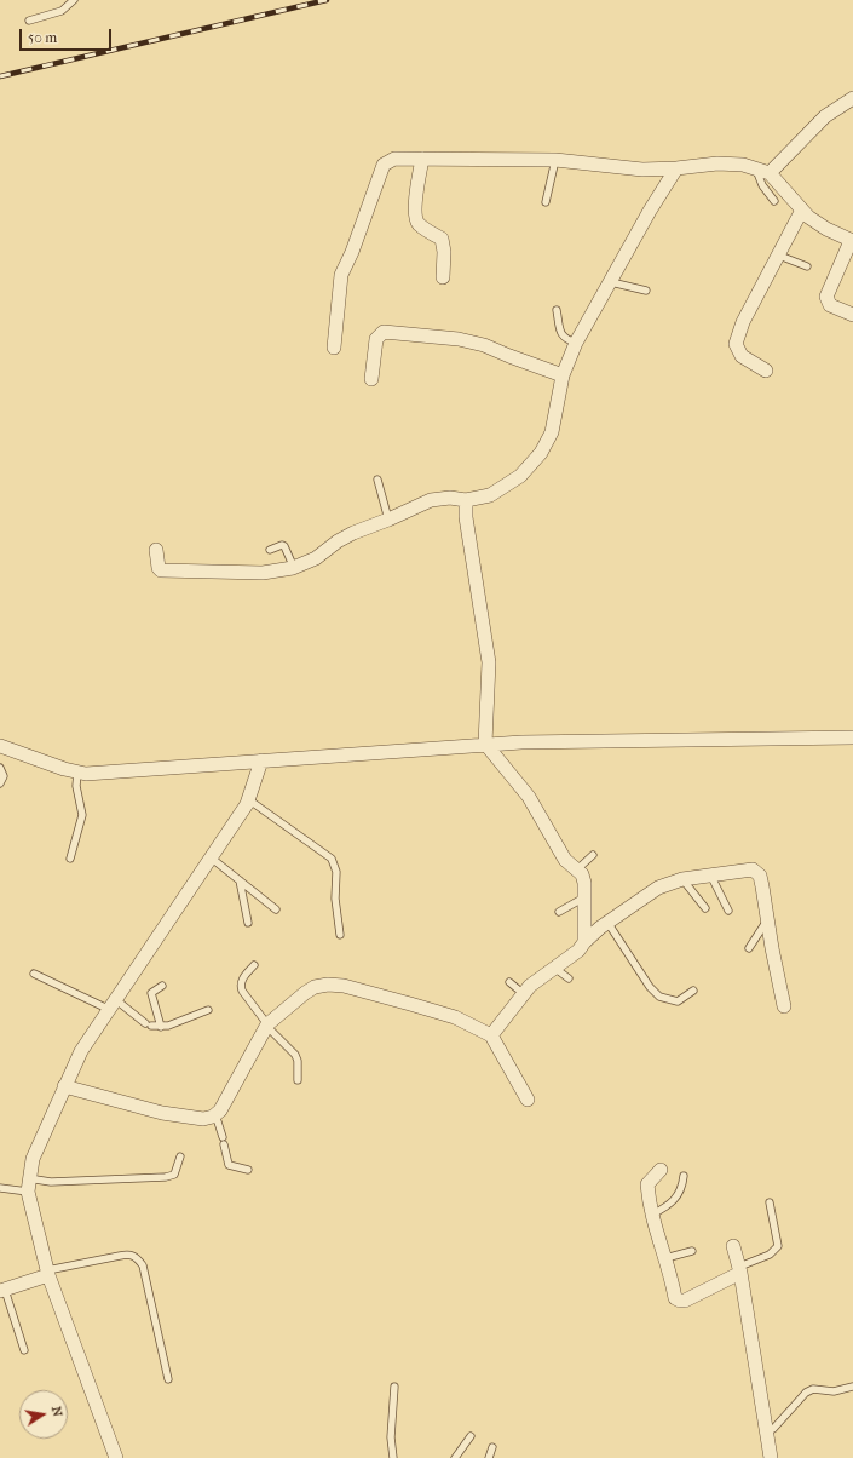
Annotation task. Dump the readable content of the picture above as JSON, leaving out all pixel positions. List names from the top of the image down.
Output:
{
  "scale_bar": "50 m",
  "north": "right"
}
